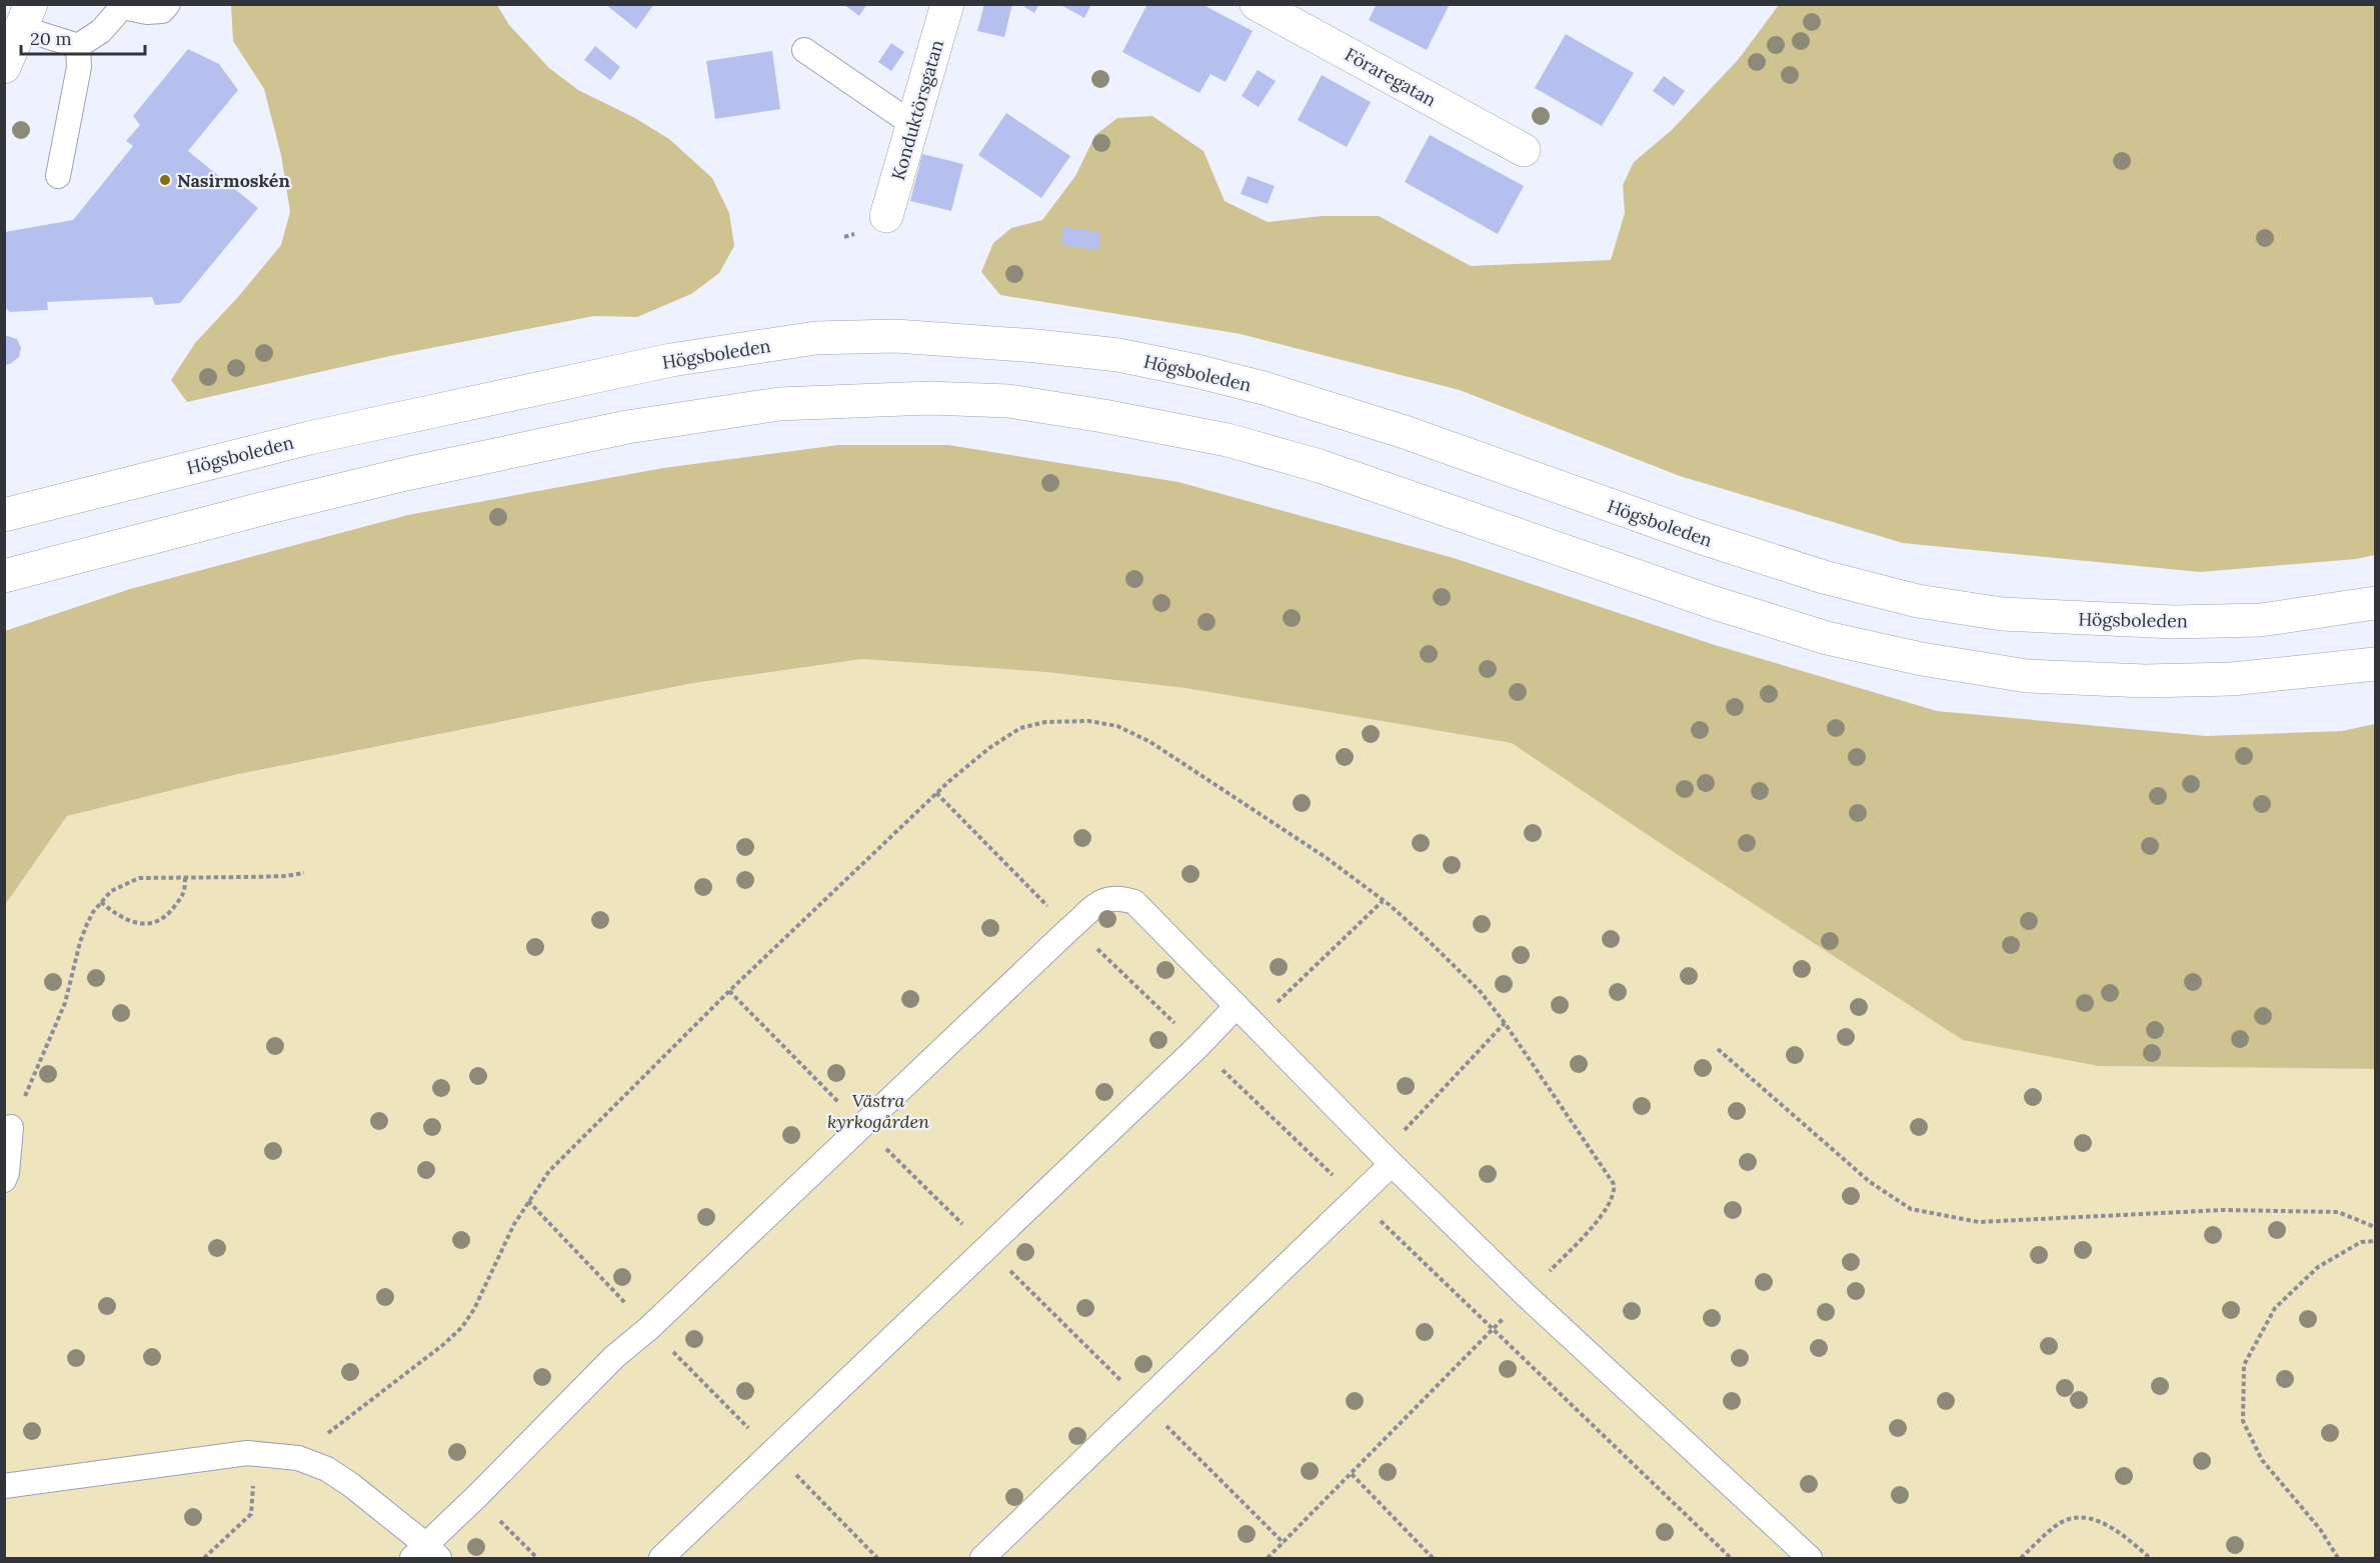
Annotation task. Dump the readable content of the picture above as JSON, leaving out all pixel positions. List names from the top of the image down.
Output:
{
  "streets": {
    "main road": ["Föraregatan", "Konduktörsgatan", "Högsboleden"]
  },
  "parks": ["Västra kyrkogården"],
  "places": ["Nasirmoskén"],
  "scale_bar": "20 m"
}
